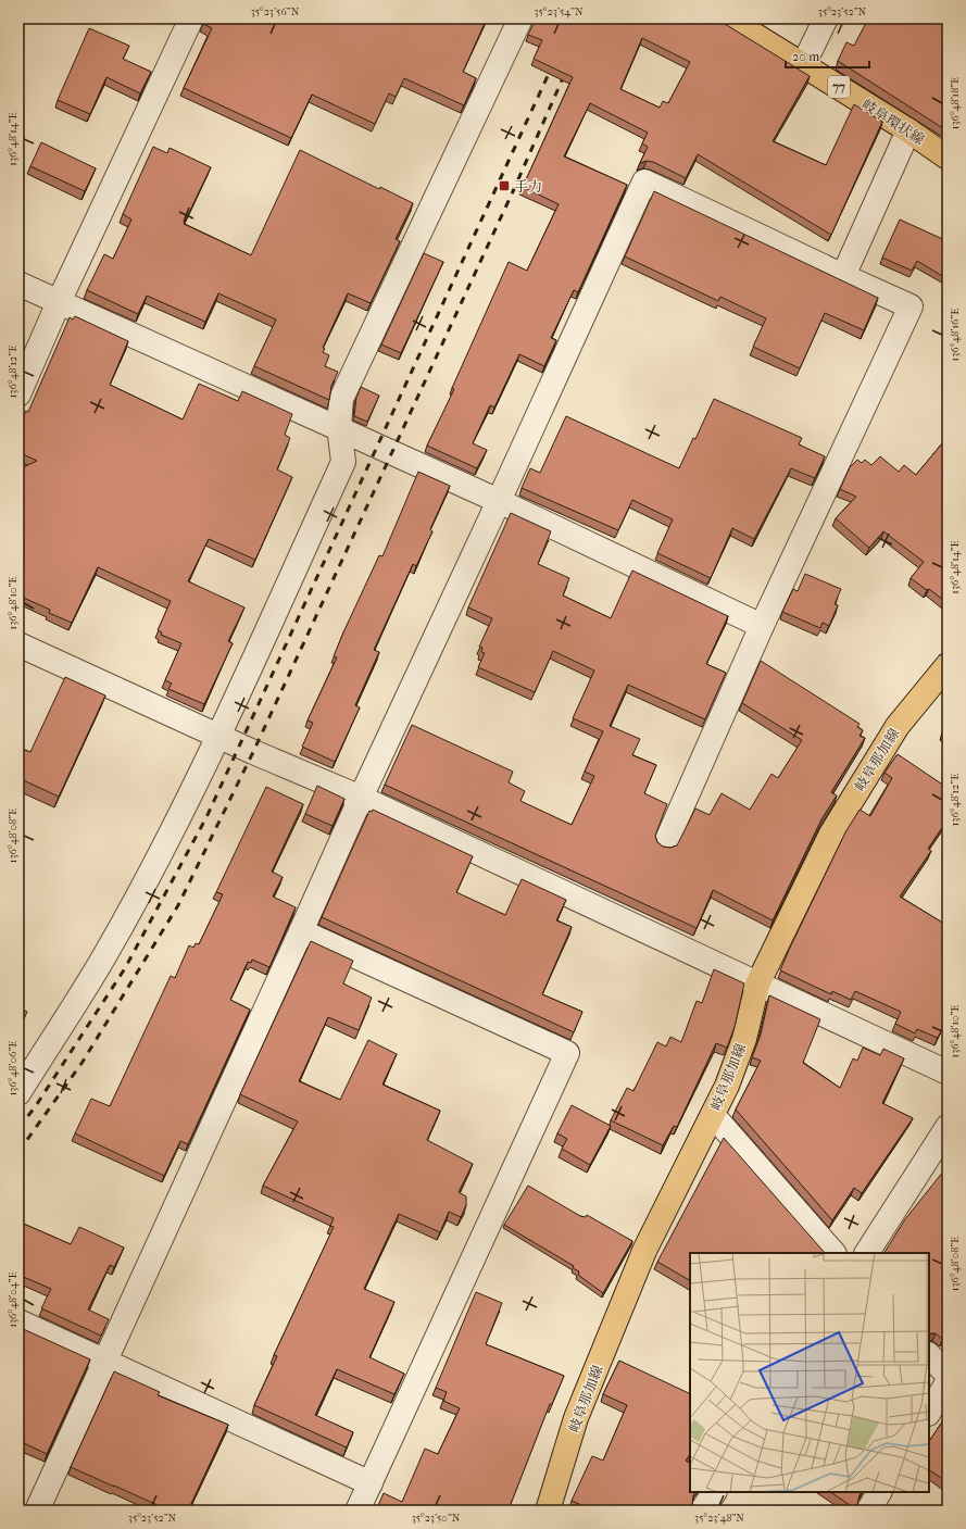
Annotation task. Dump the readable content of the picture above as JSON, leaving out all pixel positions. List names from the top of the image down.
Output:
{
  "streets": {
    "main road": ["77", "岐阜環状線", "岐阜那加線"]
  },
  "places": {
    "transit": ["手力"]
  },
  "scale_bar": "20 m",
  "coordinates": [
    "35°23'56\"N",
    "35°23'54\"N",
    "35°23'52\"N",
    "136°48'18\"E",
    "136°48'14\"E",
    "136°48'16\"E",
    "136°48'12\"E",
    "136°48'10\"E",
    "136°48'08\"E",
    "136°48'06\"E",
    "136°48'04\"E",
    "35°23'50\"N",
    "35°23'48\"N"
  ]
}
